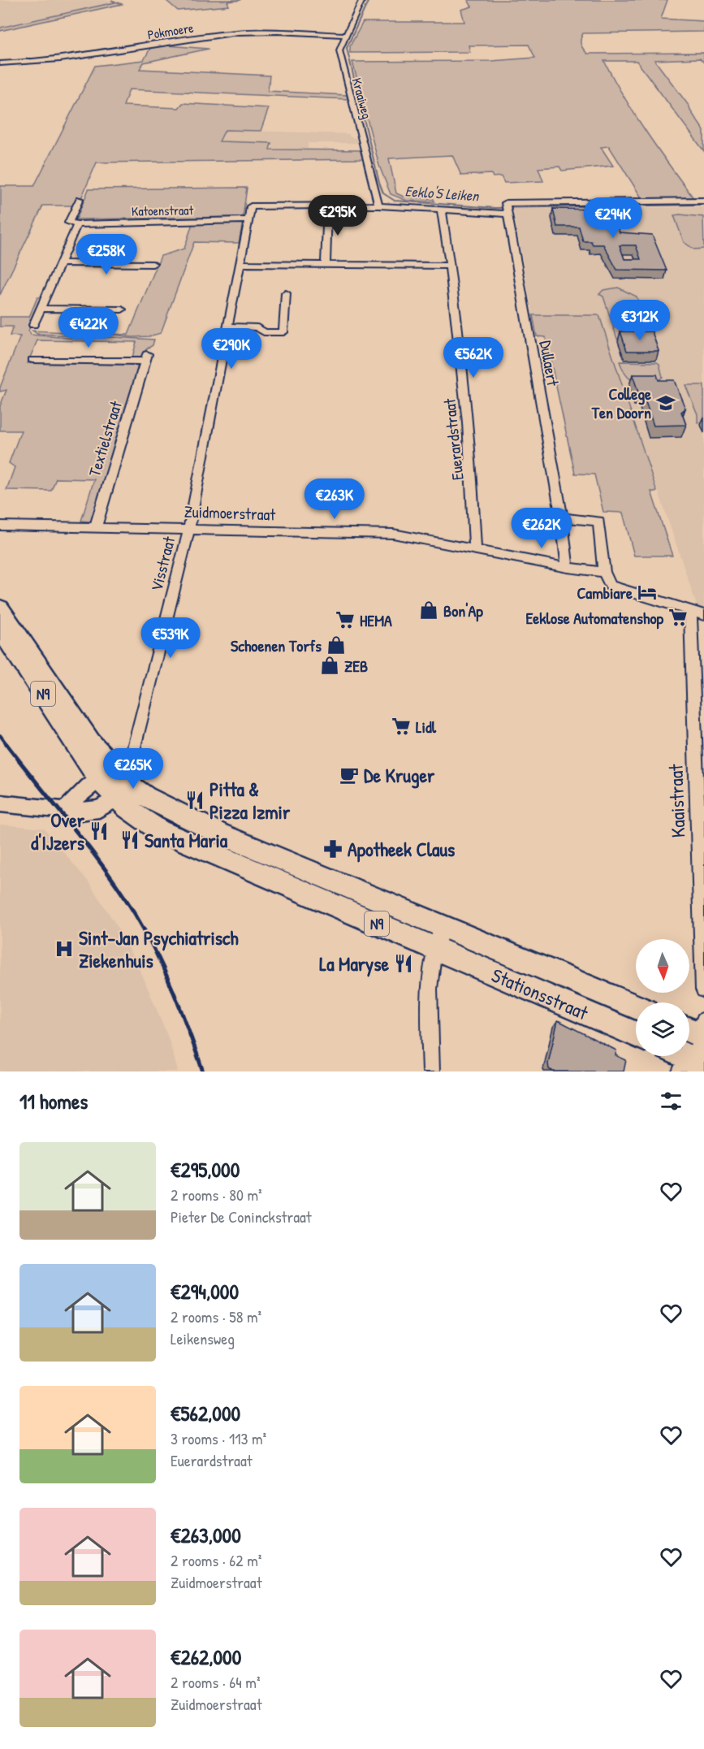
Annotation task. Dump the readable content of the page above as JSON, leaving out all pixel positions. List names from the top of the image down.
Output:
{
  "streets": {
    "main road": ["N9", "Stationsstraat"],
    "street": [
      "Pokmoere",
      "Kraaiweg",
      "Katoenstraat",
      "Dullaert",
      "Textielstraat",
      "Euerardstraat",
      "Zuidmoerstraat",
      "Visstraat",
      "Kaaistraat"
    ]
  },
  "crossings": [
    ["Pokmoere", "Kraaiweg"],
    ["Katoenstraat", "Visstraat"],
    ["Dullaert", "Zuidmoerstraat"],
    ["Textielstraat", "Zuidmoerstraat"],
    ["Euerardstraat", "Zuidmoerstraat"],
    ["Zuidmoerstraat", "Visstraat"],
    ["Visstraat", "N9"],
    ["Visstraat", "Stationsstraat"],
    ["N9", "Stationsstraat"]
  ],
  "water": ["Eeklo'S Leiken"],
  "places": {
    "school or university": ["College Ten Doorn"],
    "hotel": ["Cambiare"],
    "shop": ["Bon'Ap", "Schoenen Torfs", "ZEB"],
    "supermarket": ["Eeklose Automatenshop", "HEMA", "Lidl"],
    "cafe": ["De Kruger"],
    "restaurant": [
      "Pitta & Pizza Izmir",
      "Over d'IJzers",
      "Santa Maria",
      "La Maryse"
    ],
    "pharmacy": ["Apotheek Claus"],
    "hospital": ["Sint-Jan Psychiatrisch Ziekenhuis"]
  },
  "north": "bottom",
  "page": {
    "price": [
      "€295K",
      "€294K",
      "€258K",
      "€312K",
      "€422K",
      "€290K",
      "€562K",
      "€263K",
      "€262K",
      "€539K",
      "€265K"
    ],
    "heading": "11 homes",
    "list": [
      {
        "name": "€295,000",
        "note": "2 rooms · 80 m² · Pieter De Coninckstraat"
      },
      {
        "name": "€294,000",
        "note": "2 rooms · 58 m² · Leikensweg"
      },
      {
        "name": "€562,000",
        "note": "3 rooms · 113 m² · Euerardstraat"
      },
      {
        "name": "€263,000",
        "note": "2 rooms · 62 m² · Zuidmoerstraat"
      },
      {
        "name": "€262,000",
        "note": "2 rooms · 64 m² · Zuidmoerstraat"
      }
    ]
  }
}
